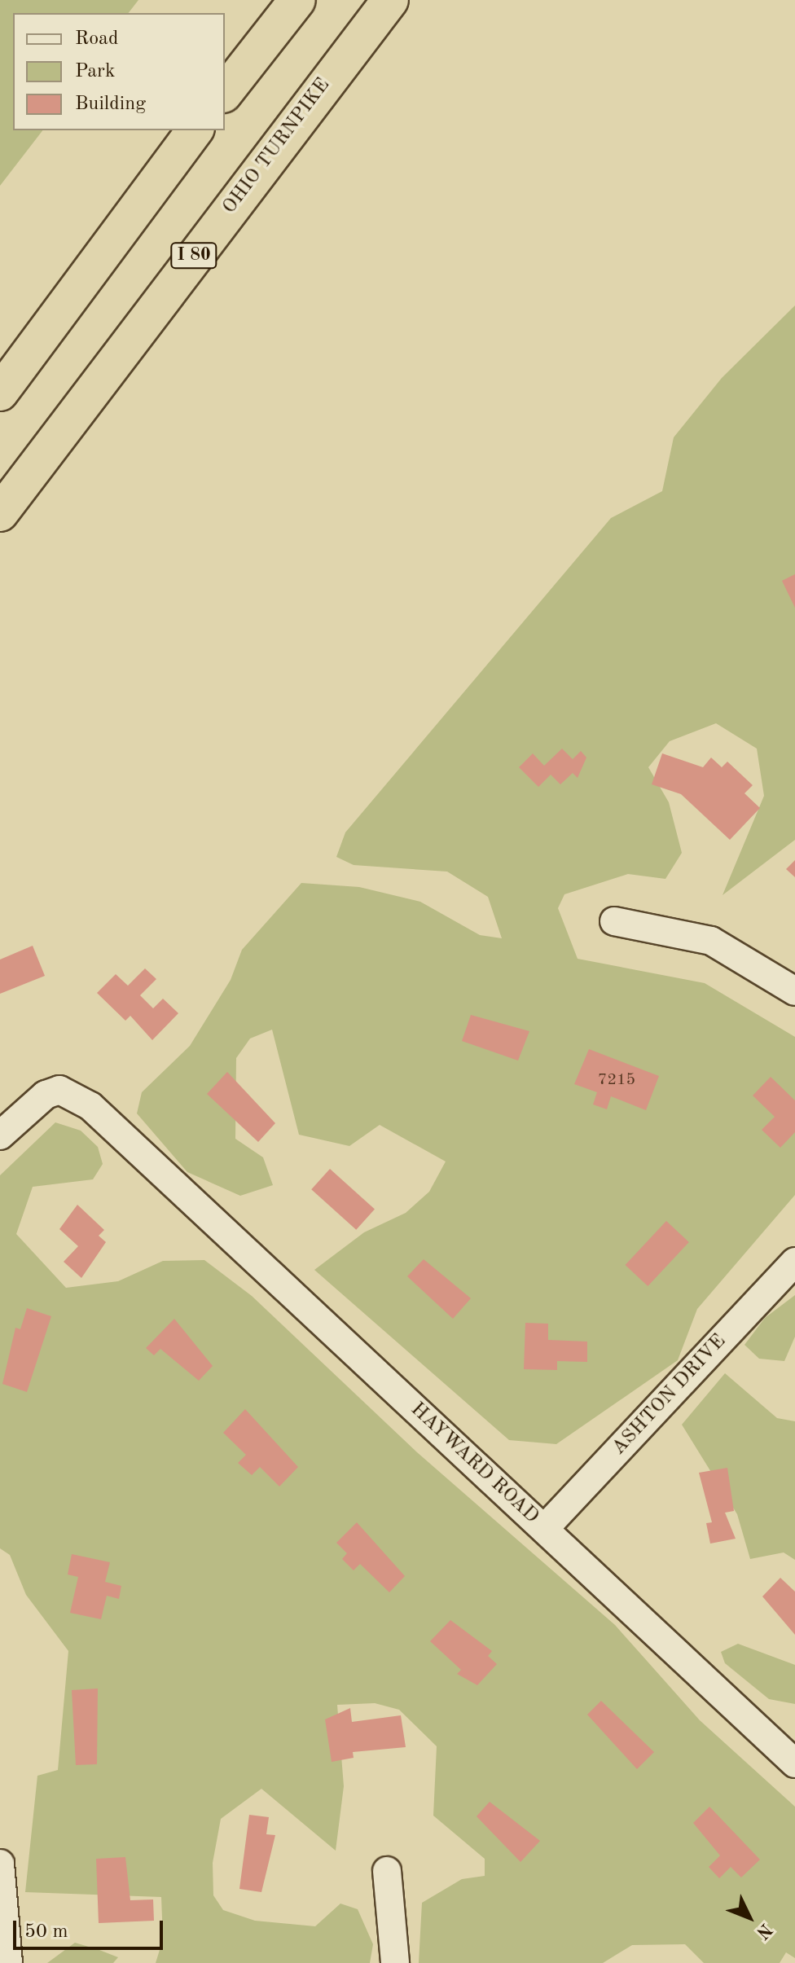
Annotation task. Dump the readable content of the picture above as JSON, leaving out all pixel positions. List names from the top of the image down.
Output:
{
  "streets": {
    "highway": ["OHIO TURNPIKE", "I 80"],
    "street": ["ASHTON DRIVE", "HAYWARD ROAD"]
  },
  "crossings": [
    ["ASHTON DRIVE", "HAYWARD ROAD"]
  ],
  "house_numbers": ["7215"],
  "legend": ["Road", "Park", "Building"],
  "scale_bar": "50 m",
  "north": "bottom right"
}
